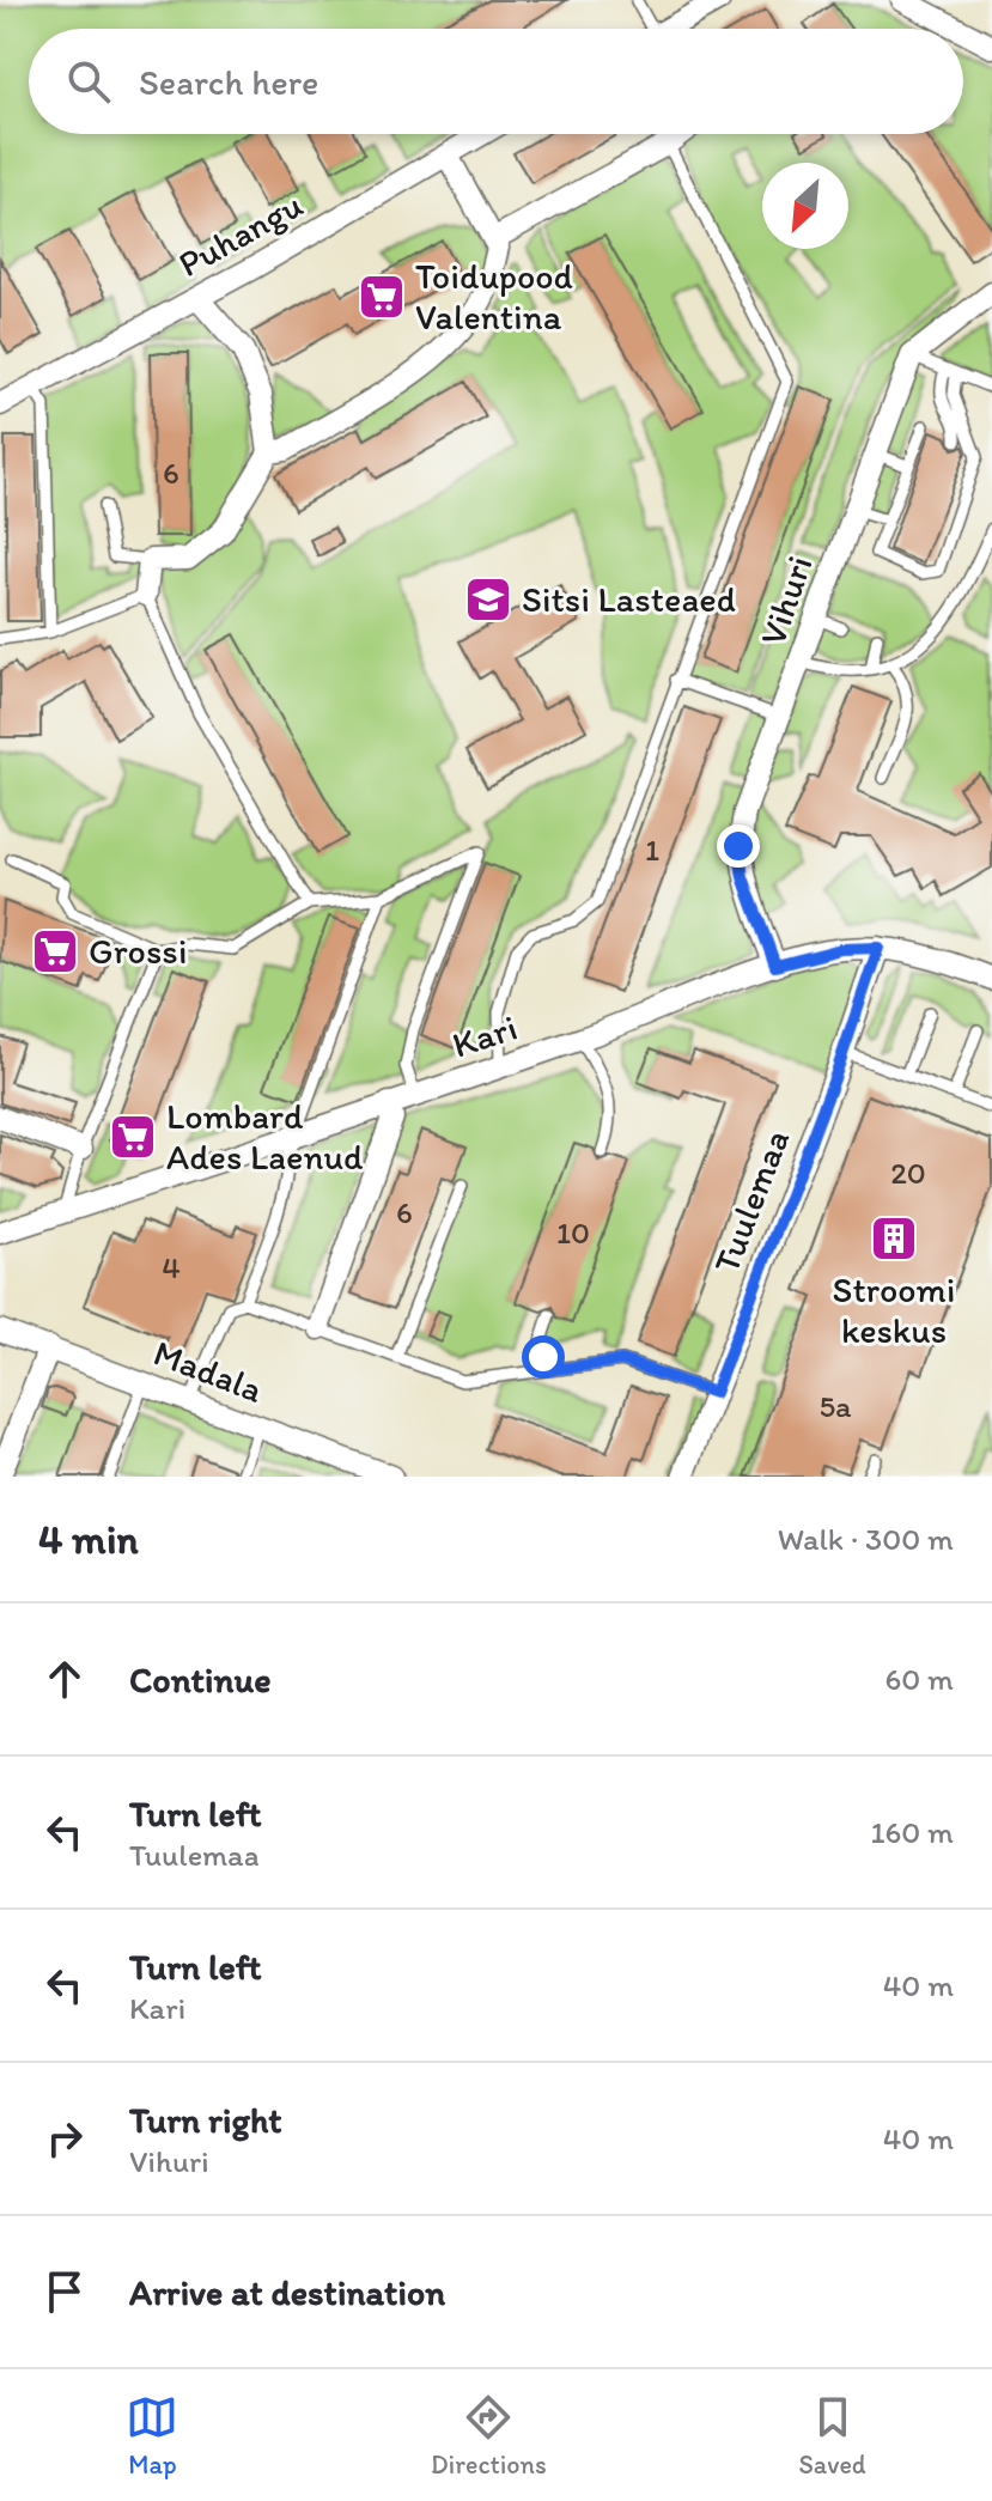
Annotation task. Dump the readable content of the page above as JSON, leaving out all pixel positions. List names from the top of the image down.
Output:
{
  "streets": {
    "street": [
      "Puhangu",
      "Vihuri",
      "Kari",
      "Tuulemaa",
      "Madala"
    ]
  },
  "crossings": [
    ["Vihuri", "Kari"],
    ["Kari", "Tuulemaa"]
  ],
  "places": {
    "supermarket": ["Toidupood Valentina", "Grossi", "Lombard Ades Laenud"],
    "school or university": ["Sitsi Lasteaed"],
    "building": ["Stroomi keskus"]
  },
  "house_numbers": [
    "6",
    "1",
    "20",
    "6",
    "10",
    "4",
    "5a"
  ],
  "north": "bottom left",
  "page": {
    "search": "Search here",
    "heading": ["4 min", "Walk · 300 m"],
    "list": [
      ["Continue", "60 m"],
      ["Turn left", "Tuulemaa", "160 m"],
      ["Turn left", "Kari", "40 m"],
      ["Turn right", "Vihuri", "40 m"],
      "Arrive at destination"
    ],
    "nav": ["Map", "Directions", "Saved"]
  }
}
